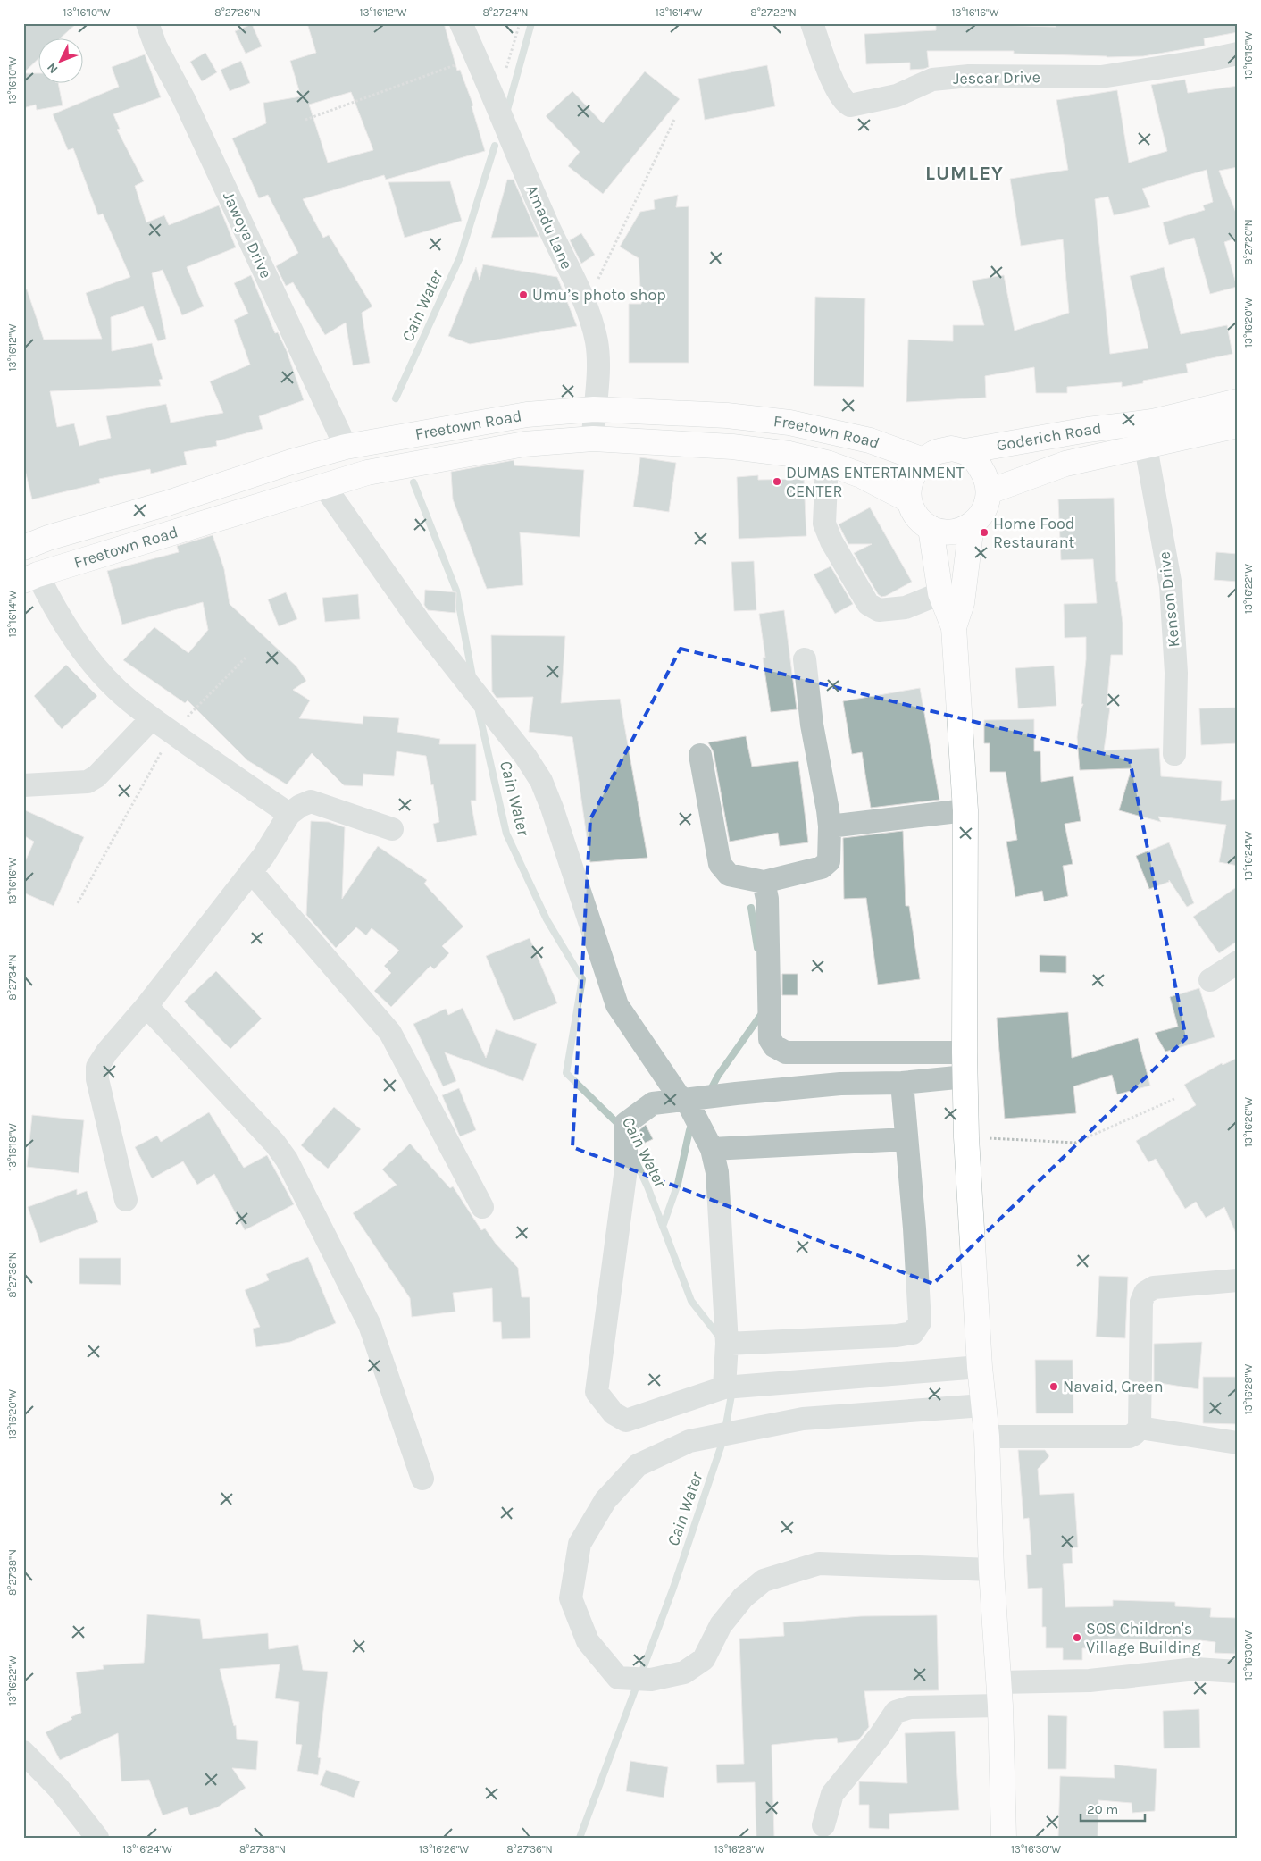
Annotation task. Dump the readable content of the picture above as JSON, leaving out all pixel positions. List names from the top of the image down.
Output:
{
  "streets": {
    "main road": ["Freetown Road", "Goderich Road"],
    "street": [
      "Jescar Drive",
      "Amadu Lane",
      "Jawoya Drive",
      "Kenson Drive"
    ]
  },
  "crossings": [
    ["Amadu Lane", "Freetown Road"],
    ["Jawoya Drive", "Freetown Road"],
    ["Freetown Road", "Goderich Road"],
    ["Goderich Road", "Kenson Drive"]
  ],
  "districts": ["LUMLEY"],
  "water": ["Cain Water"],
  "places": [
    "Umu’s photo shop",
    "DUMAS ENTERTAINMENT CENTER",
    "Home Food Restaurant",
    "Navaid, Green",
    "SOS Children's Village Building"
  ],
  "scale_bar": "20 m",
  "north": "bottom left",
  "coordinates": [
    "13°16'10\"W",
    "8°27'26\"N",
    "13°16'12\"W",
    "8°27'24\"N",
    "13°16'14\"W",
    "8°27'22\"N",
    "13°16'16\"W",
    "13°16'18\"W",
    "8°27'20\"N",
    "13°16'20\"W",
    "13°16'22\"W",
    "13°16'24\"W",
    "8°27'34\"N",
    "13°16'26\"W",
    "8°27'36\"N",
    "13°16'28\"W",
    "8°27'38\"N",
    "13°16'30\"W"
  ]
}
